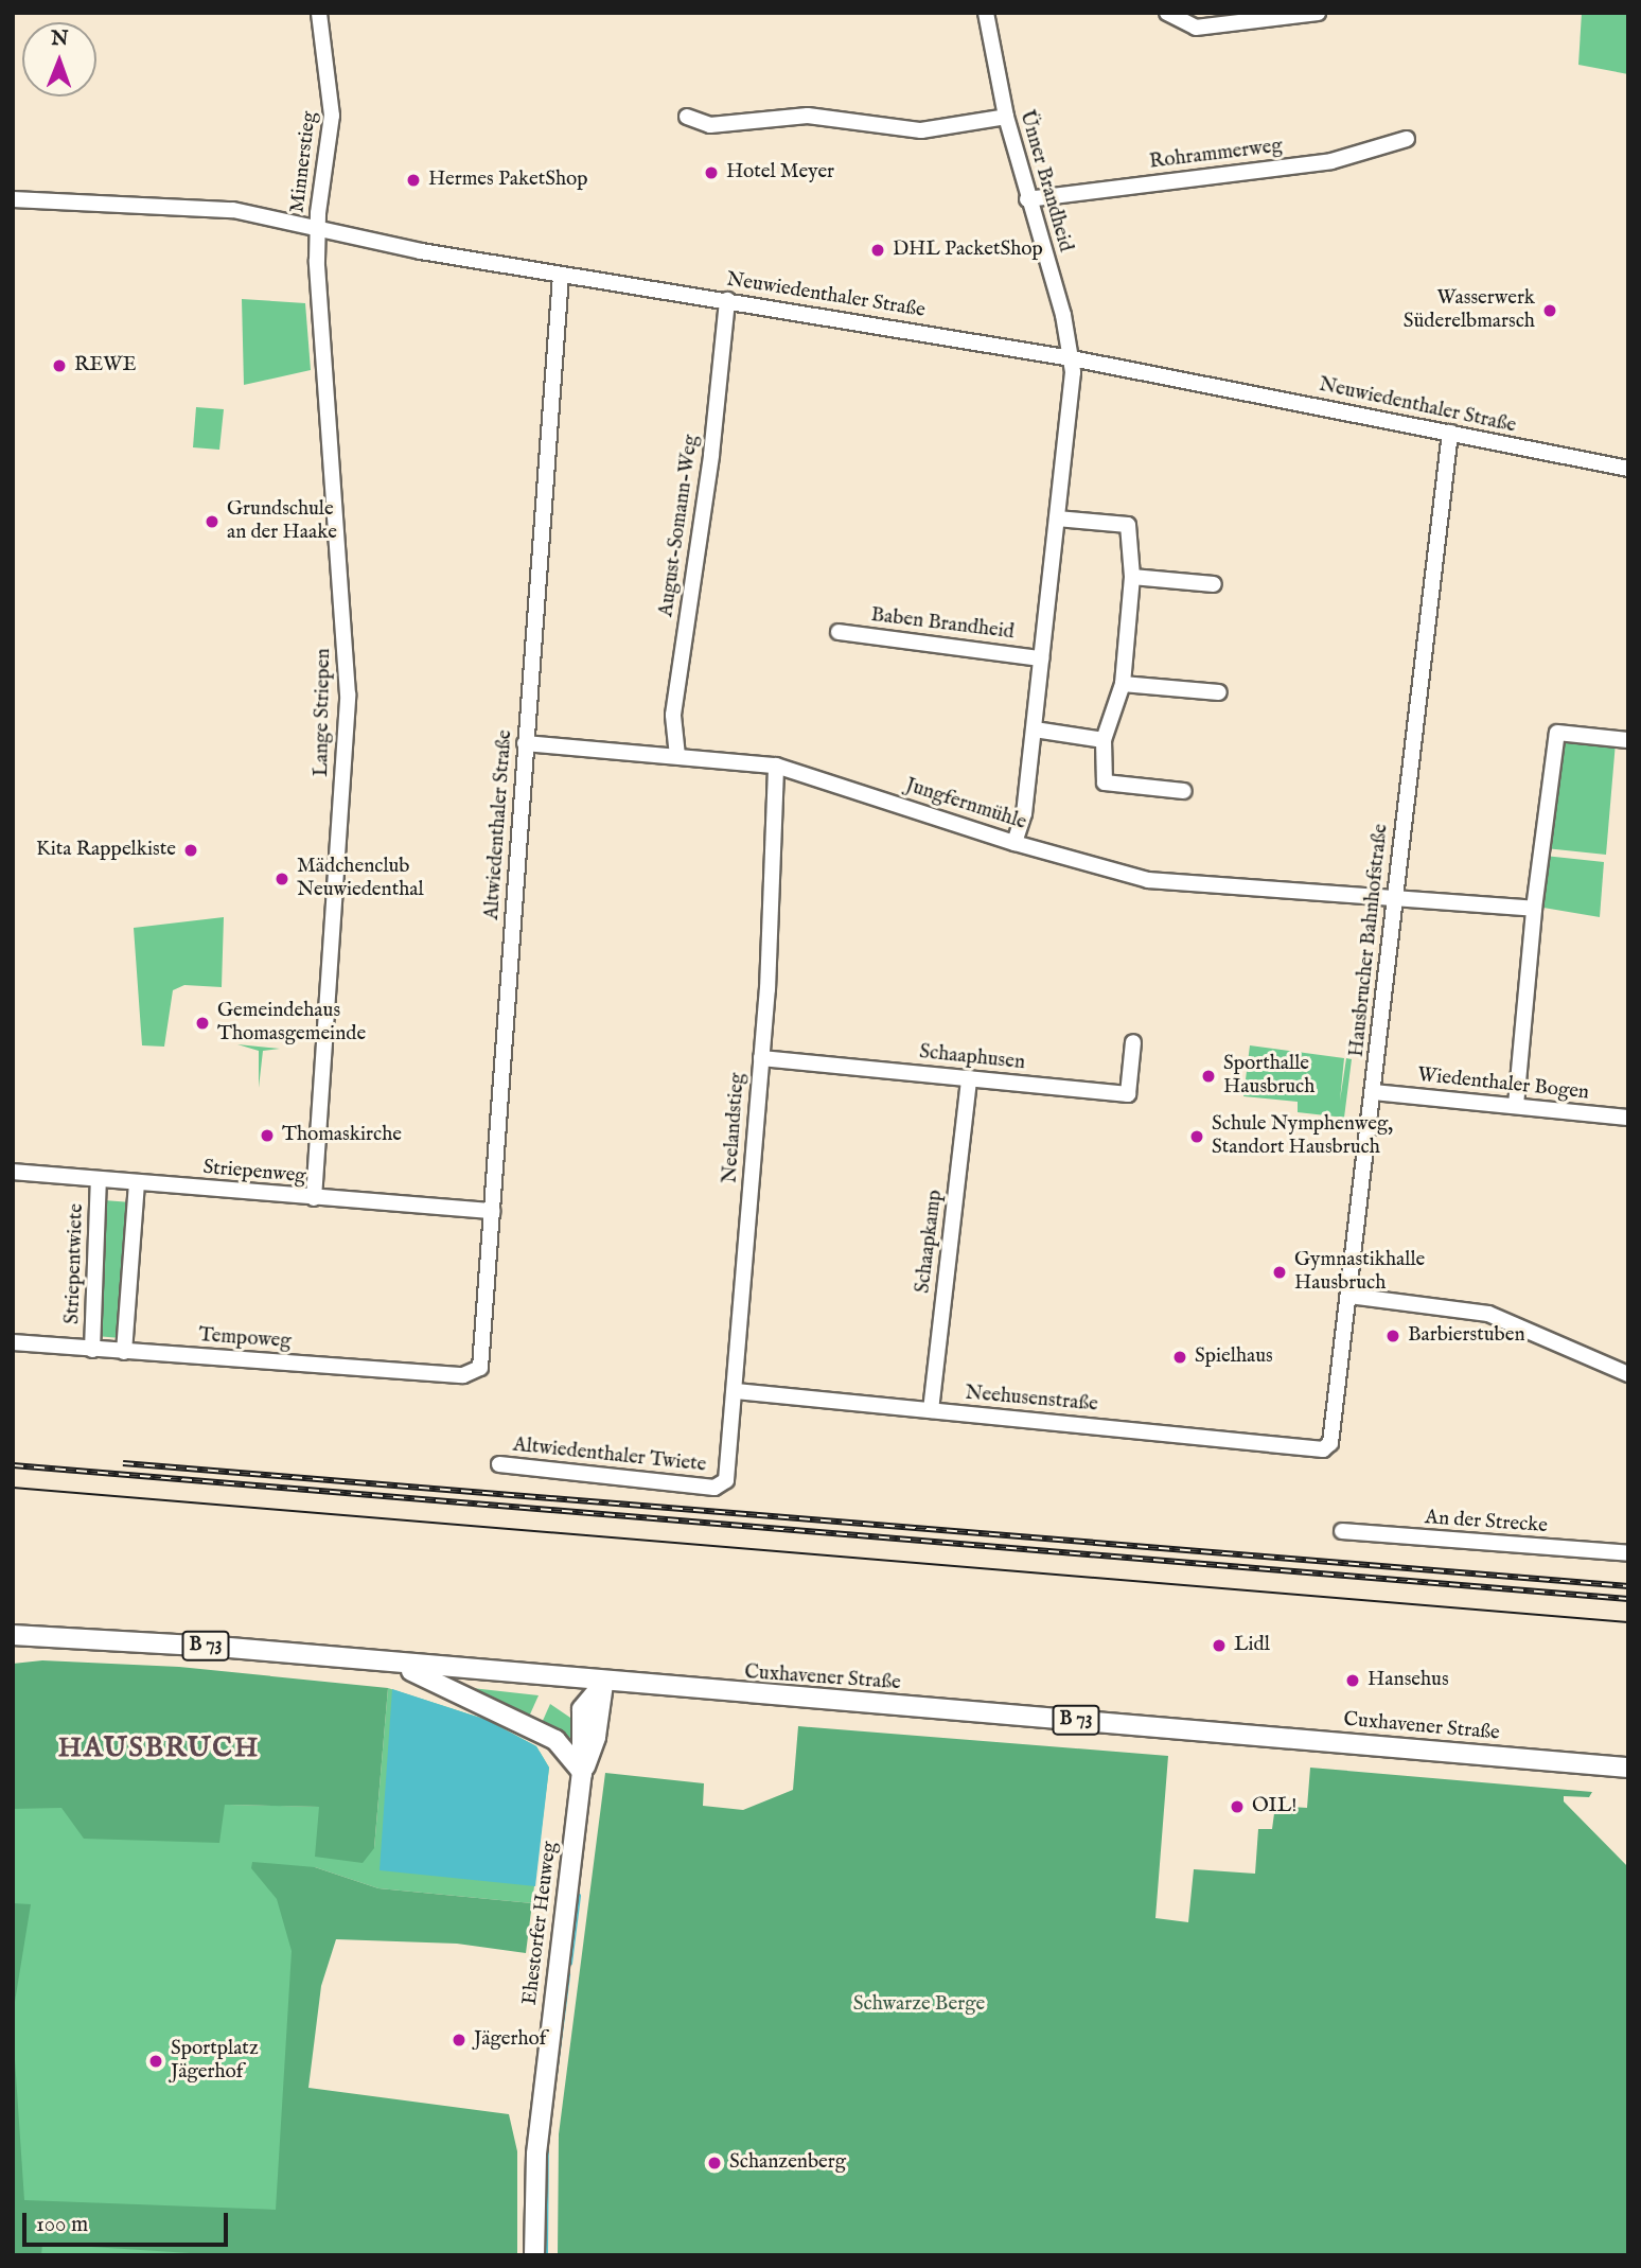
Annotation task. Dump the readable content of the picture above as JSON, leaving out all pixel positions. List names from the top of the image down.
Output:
{
  "streets": {
    "main road": ["B 73", "Cuxhavener Straße", "Ehestorfer Heuweg"],
    "street": [
      "Rohrammerweg",
      "Minnerstieg",
      "Ünner Brandheid",
      "Neuwiedenthaler Straße",
      "August-Somann-Weg",
      "Baben Brandheid",
      "Lange Striepen",
      "Jungfernmühle",
      "Altwiedenthaler Straße",
      "Hausbrucher Bahnhofstraße",
      "Schaaphusen",
      "Wiedenthaler Bogen",
      "Neelandstieg",
      "Striepenweg",
      "Schaapkamp",
      "Striepentwiete",
      "Tempoweg",
      "Neehusenstraße",
      "Altwiedenthaler Twiete",
      "An der Strecke"
    ]
  },
  "crossings": [
    ["Rohrammerweg", "Ünner Brandheid"],
    ["Minnerstieg", "Neuwiedenthaler Straße"],
    ["Minnerstieg", "Lange Striepen"],
    ["Ünner Brandheid", "Neuwiedenthaler Straße"],
    ["Ünner Brandheid", "Baben Brandheid"],
    ["Neuwiedenthaler Straße", "August-Somann-Weg"],
    ["Neuwiedenthaler Straße", "Baben Brandheid"],
    ["Neuwiedenthaler Straße", "Lange Striepen"],
    ["Neuwiedenthaler Straße", "Altwiedenthaler Straße"],
    ["Neuwiedenthaler Straße", "Hausbrucher Bahnhofstraße"],
    ["August-Somann-Weg", "Jungfernmühle"],
    ["Baben Brandheid", "Jungfernmühle"],
    ["Lange Striepen", "Striepenweg"],
    ["Jungfernmühle", "Altwiedenthaler Straße"],
    ["Jungfernmühle", "Hausbrucher Bahnhofstraße"],
    ["Jungfernmühle", "Neelandstieg"],
    ["Altwiedenthaler Straße", "Striepenweg"],
    ["Altwiedenthaler Straße", "Tempoweg"],
    ["Hausbrucher Bahnhofstraße", "Wiedenthaler Bogen"],
    ["Hausbrucher Bahnhofstraße", "Neehusenstraße"],
    ["Schaaphusen", "Neelandstieg"],
    ["Schaaphusen", "Schaapkamp"],
    ["Neelandstieg", "Neehusenstraße"],
    ["Neelandstieg", "Altwiedenthaler Twiete"],
    ["Striepenweg", "Striepentwiete"],
    ["Schaapkamp", "Neehusenstraße"],
    ["Striepentwiete", "Tempoweg"],
    ["Cuxhavener Straße", "Ehestorfer Heuweg"]
  ],
  "districts": ["HAUSBRUCH"],
  "parks": ["Schwarze Berge"],
  "places": [
    "Hotel Meyer",
    "Hermes PaketShop",
    "DHL PacketShop",
    "Wasserwerk Süderelbmarsch",
    "REWE",
    "Grundschule an der Haake",
    "Kita Rappelkiste",
    "Mädchenclub Neuwiedenthal",
    "Gemeindehaus Thomasgemeinde",
    "Sporthalle Hausbruch",
    "Thomaskirche",
    "Schule Nymphenweg, Standort Hausbruch",
    "Gymnastikhalle Hausbruch",
    "Barbierstuben",
    "Spielhaus",
    "Lidl",
    "Hansehus",
    "OIL!",
    "Jägerhof",
    "Sportplatz Jägerhof",
    "Schanzenberg"
  ],
  "scale_bar": "100 m",
  "north": "top"
}
